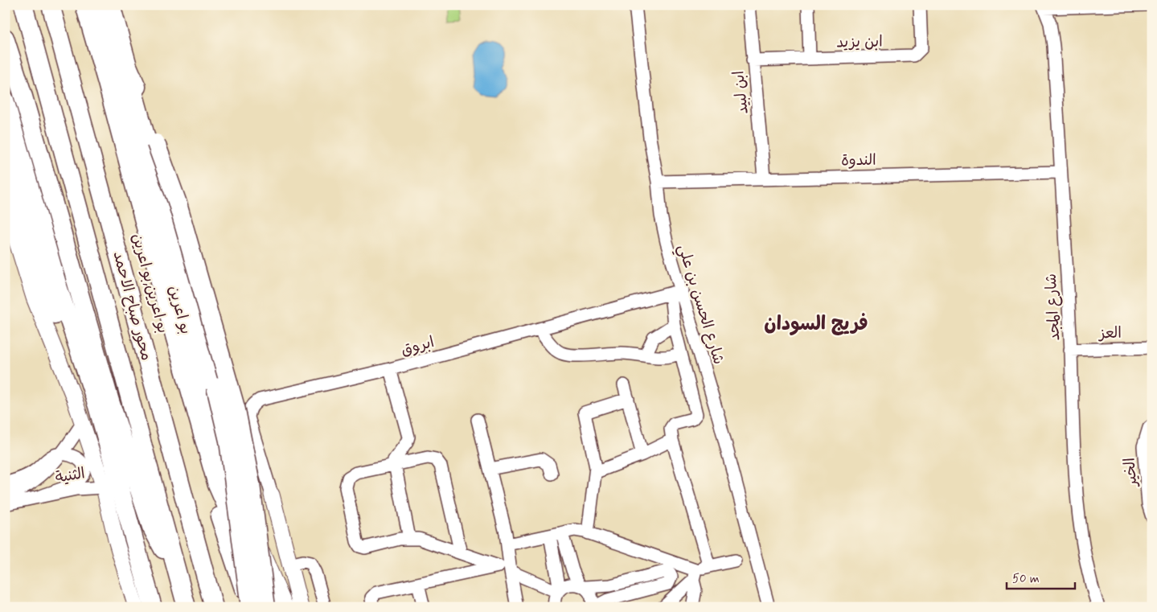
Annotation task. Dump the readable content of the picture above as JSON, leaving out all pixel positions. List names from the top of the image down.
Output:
{
  "streets": {
    "highway": ["بو اعرين,بو اعرين", "محور صباح الاحمد"],
    "main road": ["بو اعرين"],
    "street": [
      "ابن يزيد",
      "ابن لبيد",
      "الندوة",
      "شارع الحسن بن علي",
      "شارع المجد",
      "العز",
      "ابروق",
      "الخير",
      "الثنية"
    ]
  },
  "crossings": [
    ["ابن يزيد", "ابن لبيد"],
    ["ابن لبيد", "الندوة"],
    ["الندوة", "شارع الحسن بن علي"],
    ["الندوة", "شارع المجد"],
    ["شارع الحسن بن علي", "ابروق"],
    ["شارع المجد", "العز"]
  ],
  "districts": ["فريج السودان"],
  "scale_bar": "50 m"
}
